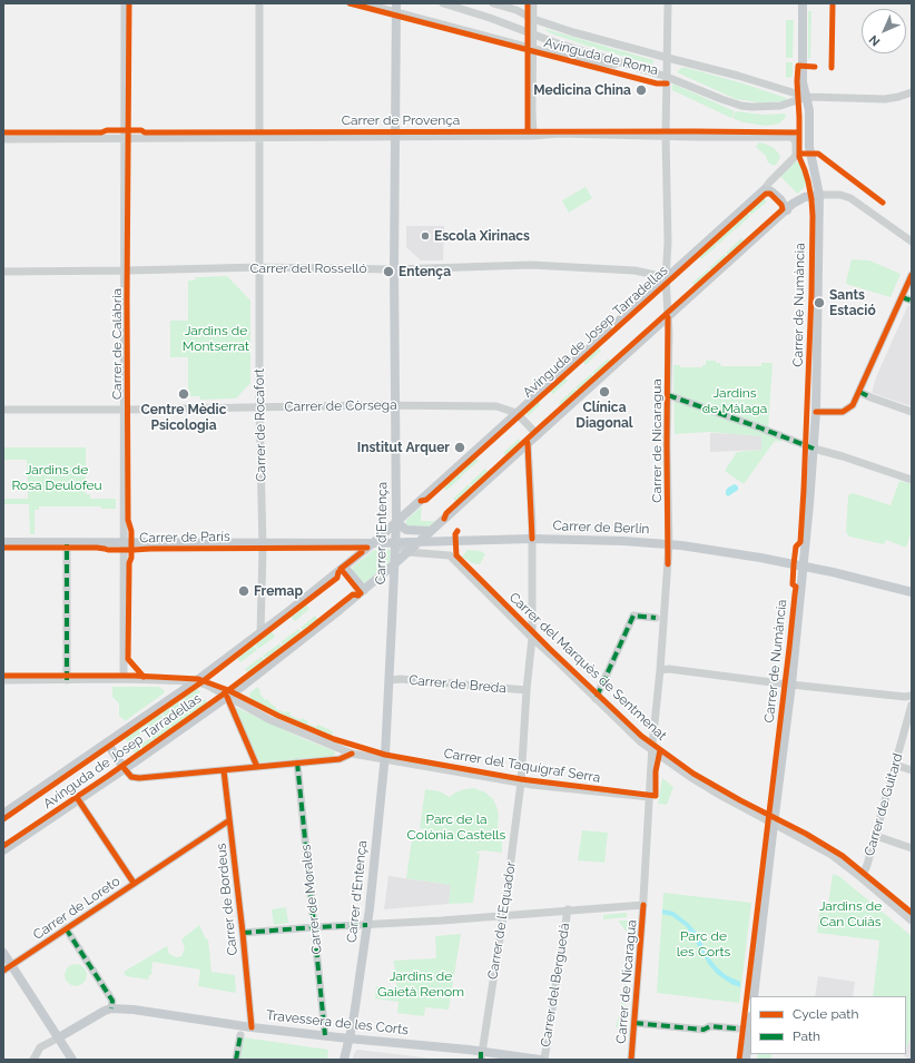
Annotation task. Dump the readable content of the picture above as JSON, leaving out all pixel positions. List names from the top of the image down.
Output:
{
  "streets": {
    "main road": [
      "Carrer de Numància",
      "Avinguda de Josep Tarradellas",
      "Carrer de Berlín",
      "Carrer d'Entença",
      "Carrer de París",
      "Travessera de les Corts"
    ],
    "street": [
      "Avinguda de Roma",
      "Carrer de Provença",
      "Carrer del Rosselló",
      "Carrer de Calàbria",
      "Carrer de Còrsega",
      "Carrer de Rocafort",
      "Carrer de Nicaragua",
      "Carrer del Marquès de Sentmenat",
      "Carrer de Breda",
      "Carrer del Taquígraf Serra",
      "Carrer de Guitard",
      "Carrer de Bordeus",
      "Carrer de Morales",
      "Carrer de Loreto",
      "Carrer de l'Equador",
      "Carrer del Berguedà"
    ]
  },
  "crossings": [
    ["Avinguda de Roma", "Carrer de Numància"],
    ["Avinguda de Roma", "Carrer d'Entença"],
    ["Carrer de Provença", "Avinguda de Josep Tarradellas"],
    ["Carrer de Provença", "Carrer de Calàbria"],
    ["Carrer de Provença", "Carrer de Rocafort"],
    ["Carrer de Provença", "Carrer d'Entença"],
    ["Carrer del Rosselló", "Avinguda de Josep Tarradellas"],
    ["Carrer del Rosselló", "Carrer de Calàbria"],
    ["Carrer del Rosselló", "Carrer de Rocafort"],
    ["Carrer del Rosselló", "Carrer de Nicaragua"],
    ["Carrer del Rosselló", "Carrer d'Entença"],
    ["Carrer de Numància", "Avinguda de Josep Tarradellas"],
    ["Carrer de Numància", "Carrer de Berlín"],
    ["Carrer de Numància", "Carrer del Marquès de Sentmenat"],
    ["Avinguda de Josep Tarradellas", "Carrer de Còrsega"],
    ["Avinguda de Josep Tarradellas", "Carrer de Rocafort"],
    ["Avinguda de Josep Tarradellas", "Carrer de Nicaragua"],
    ["Avinguda de Josep Tarradellas", "Carrer de Berlín"],
    ["Avinguda de Josep Tarradellas", "Carrer d'Entença"],
    ["Avinguda de Josep Tarradellas", "Carrer de París"],
    ["Avinguda de Josep Tarradellas", "Carrer del Taquígraf Serra"],
    ["Avinguda de Josep Tarradellas", "Carrer de l'Equador"],
    ["Carrer de Calàbria", "Carrer de Còrsega"],
    ["Carrer de Calàbria", "Carrer de París"],
    ["Carrer de Còrsega", "Carrer de Rocafort"],
    ["Carrer de Còrsega", "Carrer d'Entença"],
    ["Carrer de Rocafort", "Carrer de París"],
    ["Carrer de Nicaragua", "Carrer de Berlín"],
    ["Carrer de Nicaragua", "Carrer del Marquès de Sentmenat"],
    ["Carrer de Nicaragua", "Carrer del Taquígraf Serra"],
    ["Carrer de Berlín", "Carrer de l'Equador"],
    ["Carrer d'Entença", "Carrer de Breda"],
    ["Carrer d'Entença", "Carrer del Taquígraf Serra"],
    ["Carrer d'Entença", "Travessera de les Corts"],
    ["Carrer del Marquès de Sentmenat", "Carrer de Guitard"],
    ["Carrer del Marquès de Sentmenat", "Carrer de l'Equador"],
    ["Carrer de Breda", "Carrer de l'Equador"],
    ["Carrer del Taquígraf Serra", "Carrer de l'Equador"],
    ["Carrer de Bordeus", "Carrer de Loreto"],
    ["Carrer de Bordeus", "Travessera de les Corts"],
    ["Carrer de Morales", "Travessera de les Corts"],
    ["Carrer de l'Equador", "Travessera de les Corts"]
  ],
  "parks": [
    "Jardins de Montserrat",
    "Jardins de Màlaga",
    "Jardins de Rosa Deulofeu",
    "Parc de la Colònia Castells",
    "Jardins de Can Cuiàs",
    "Parc de les Corts",
    "Jardins de Gaietà Renom"
  ],
  "places": [
    "Medicina China",
    "Escola Xirinacs",
    "Entença",
    "Sants Estació",
    "Clínica Diagonal",
    "Centre Mèdic Psicologia",
    "Institut Arquer",
    "Fremap"
  ],
  "legend": ["Cycle path", "Path"],
  "north": "bottom left"
}
